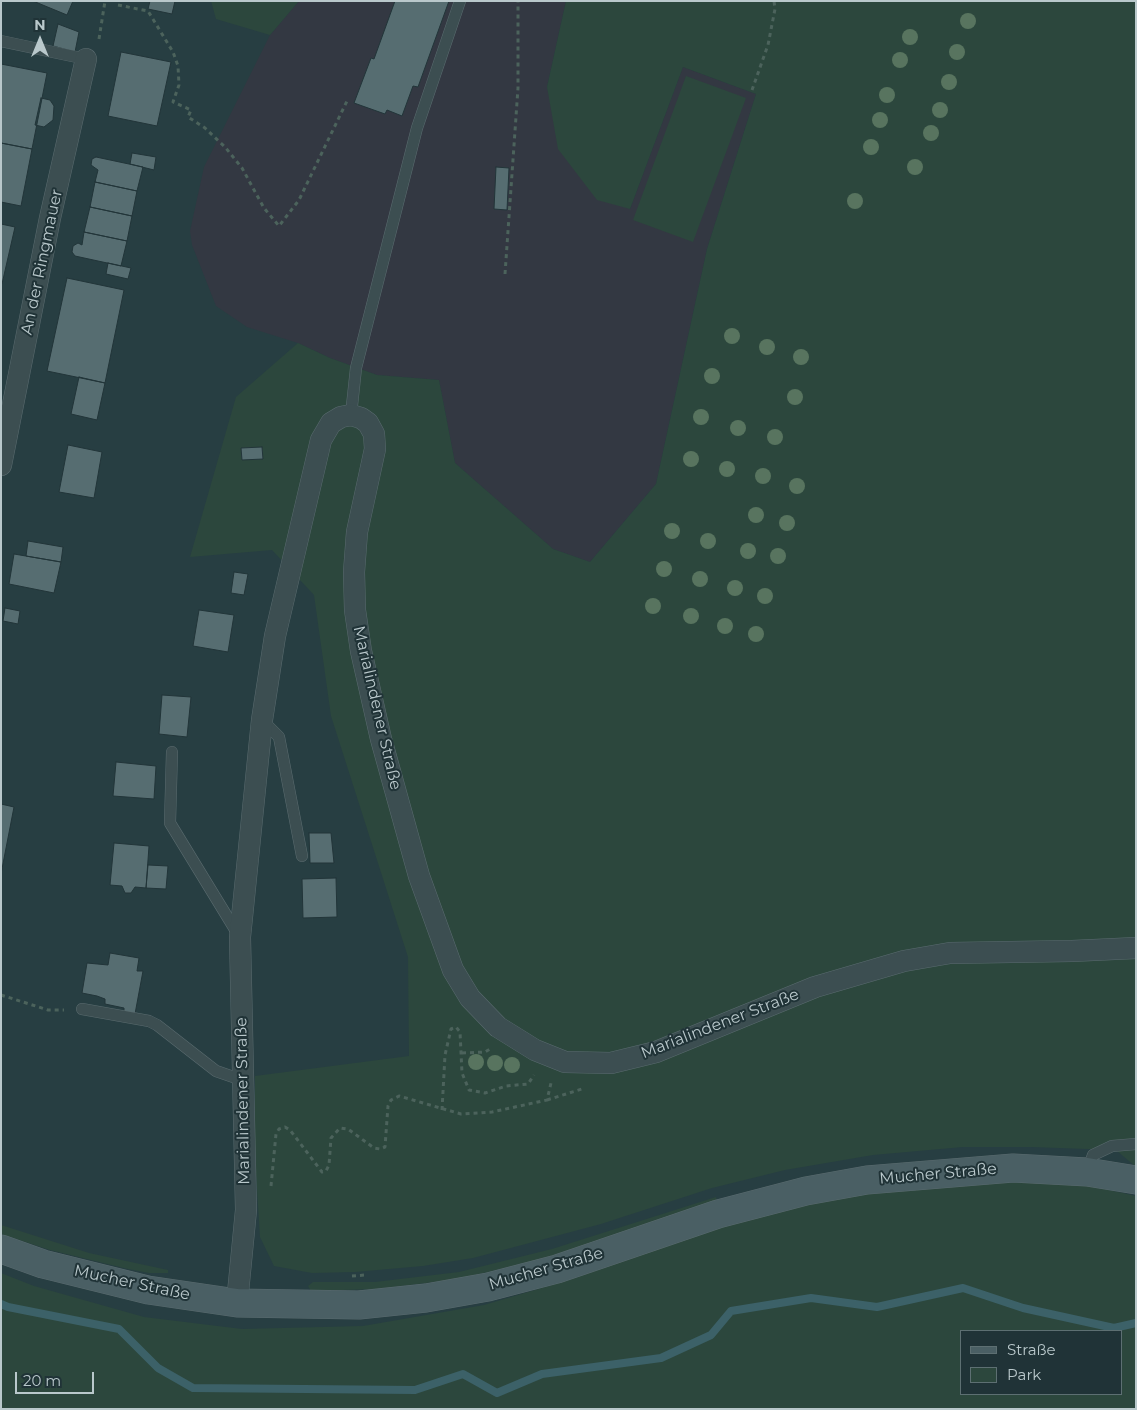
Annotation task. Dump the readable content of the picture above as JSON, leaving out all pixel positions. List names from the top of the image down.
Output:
{
  "streets": {
    "main road": ["Mucher Straße"],
    "street": ["An der Ringmauer", "Marialindener Straße"]
  },
  "crossings": [
    ["Marialindener Straße", "Mucher Straße"]
  ],
  "legend": ["Straße", "Park"],
  "scale_bar": "20 m",
  "north": "top"
}
